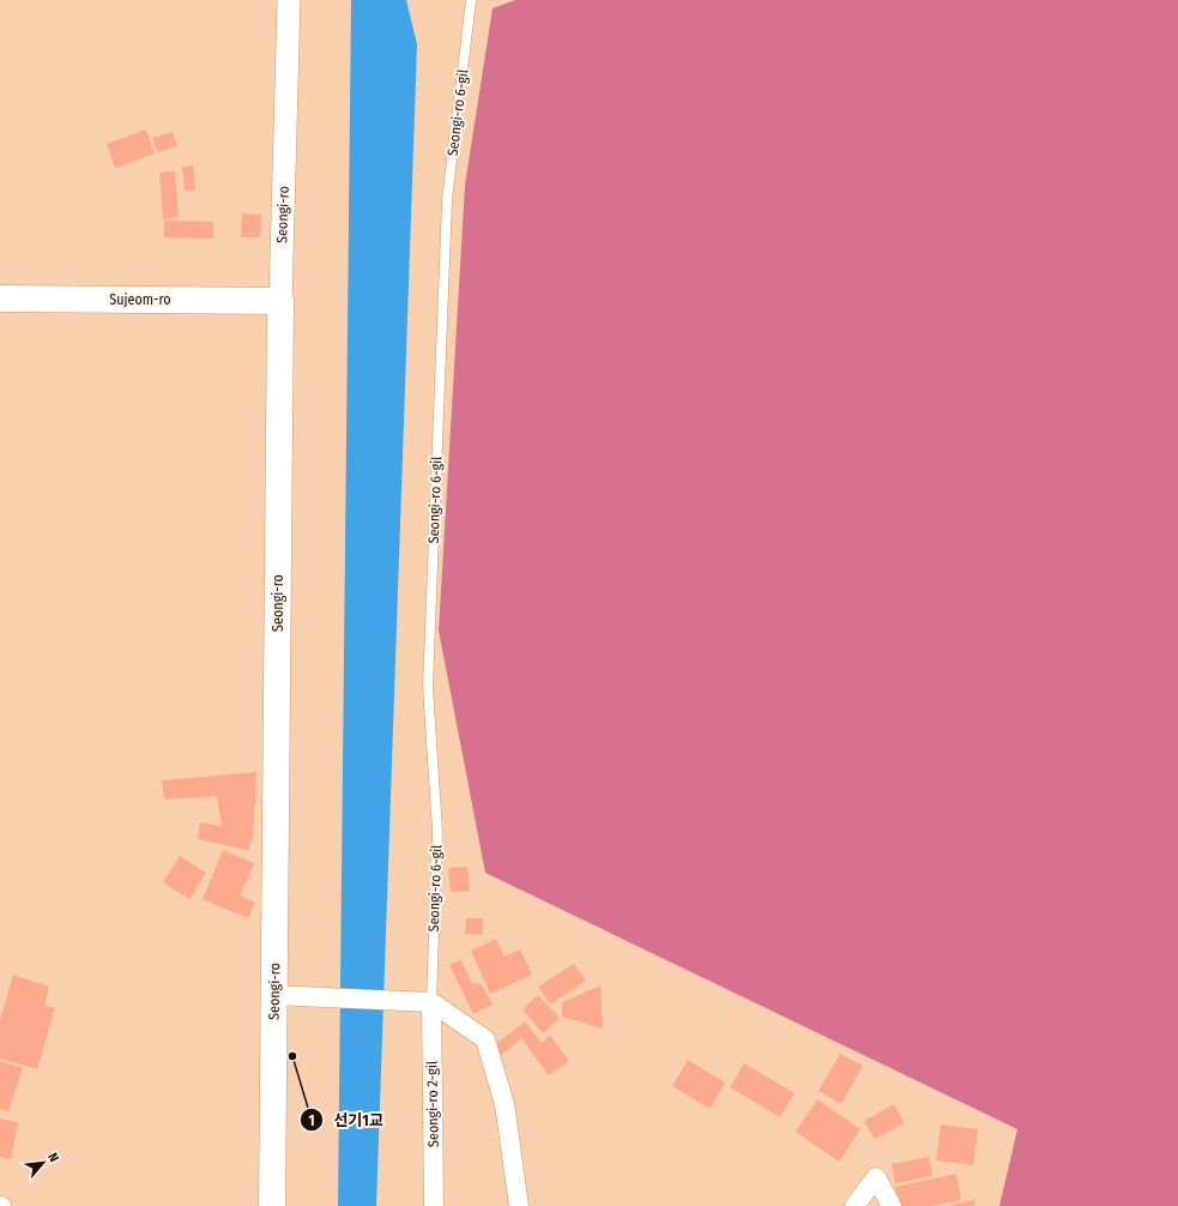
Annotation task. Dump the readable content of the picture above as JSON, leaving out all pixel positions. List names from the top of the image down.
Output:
{
  "streets": {
    "main road": ["Seongi-ro", "Sujeom-ro"],
    "street": ["Seongi-ro 2-gil"],
    "lane": ["Seongi-ro 6-gil"]
  },
  "crossings": [
    ["Seongi-ro 6-gil", "Seongi-ro 2-gil"],
    ["Seongi-ro", "Sujeom-ro"]
  ],
  "places": ["선기1교"],
  "north": "top right"
}
